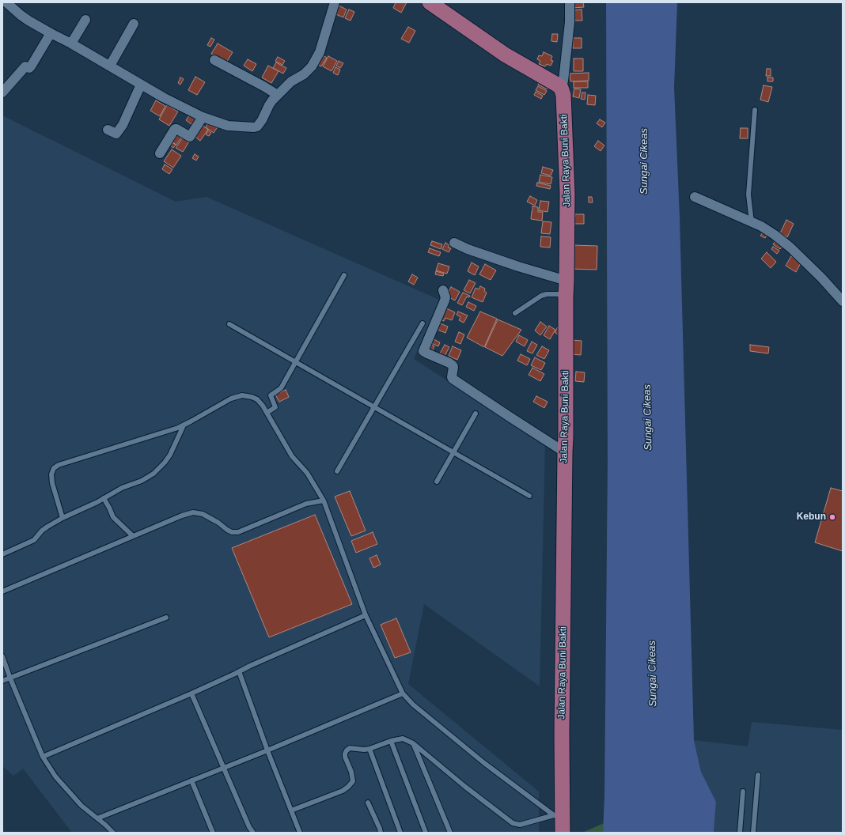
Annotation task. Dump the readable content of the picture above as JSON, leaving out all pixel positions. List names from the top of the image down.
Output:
{
  "streets": {
    "main road": ["Jalan Raya Buni Bakti"]
  },
  "water": ["Sungai Cikeas"],
  "places": ["Kebun"]
}
